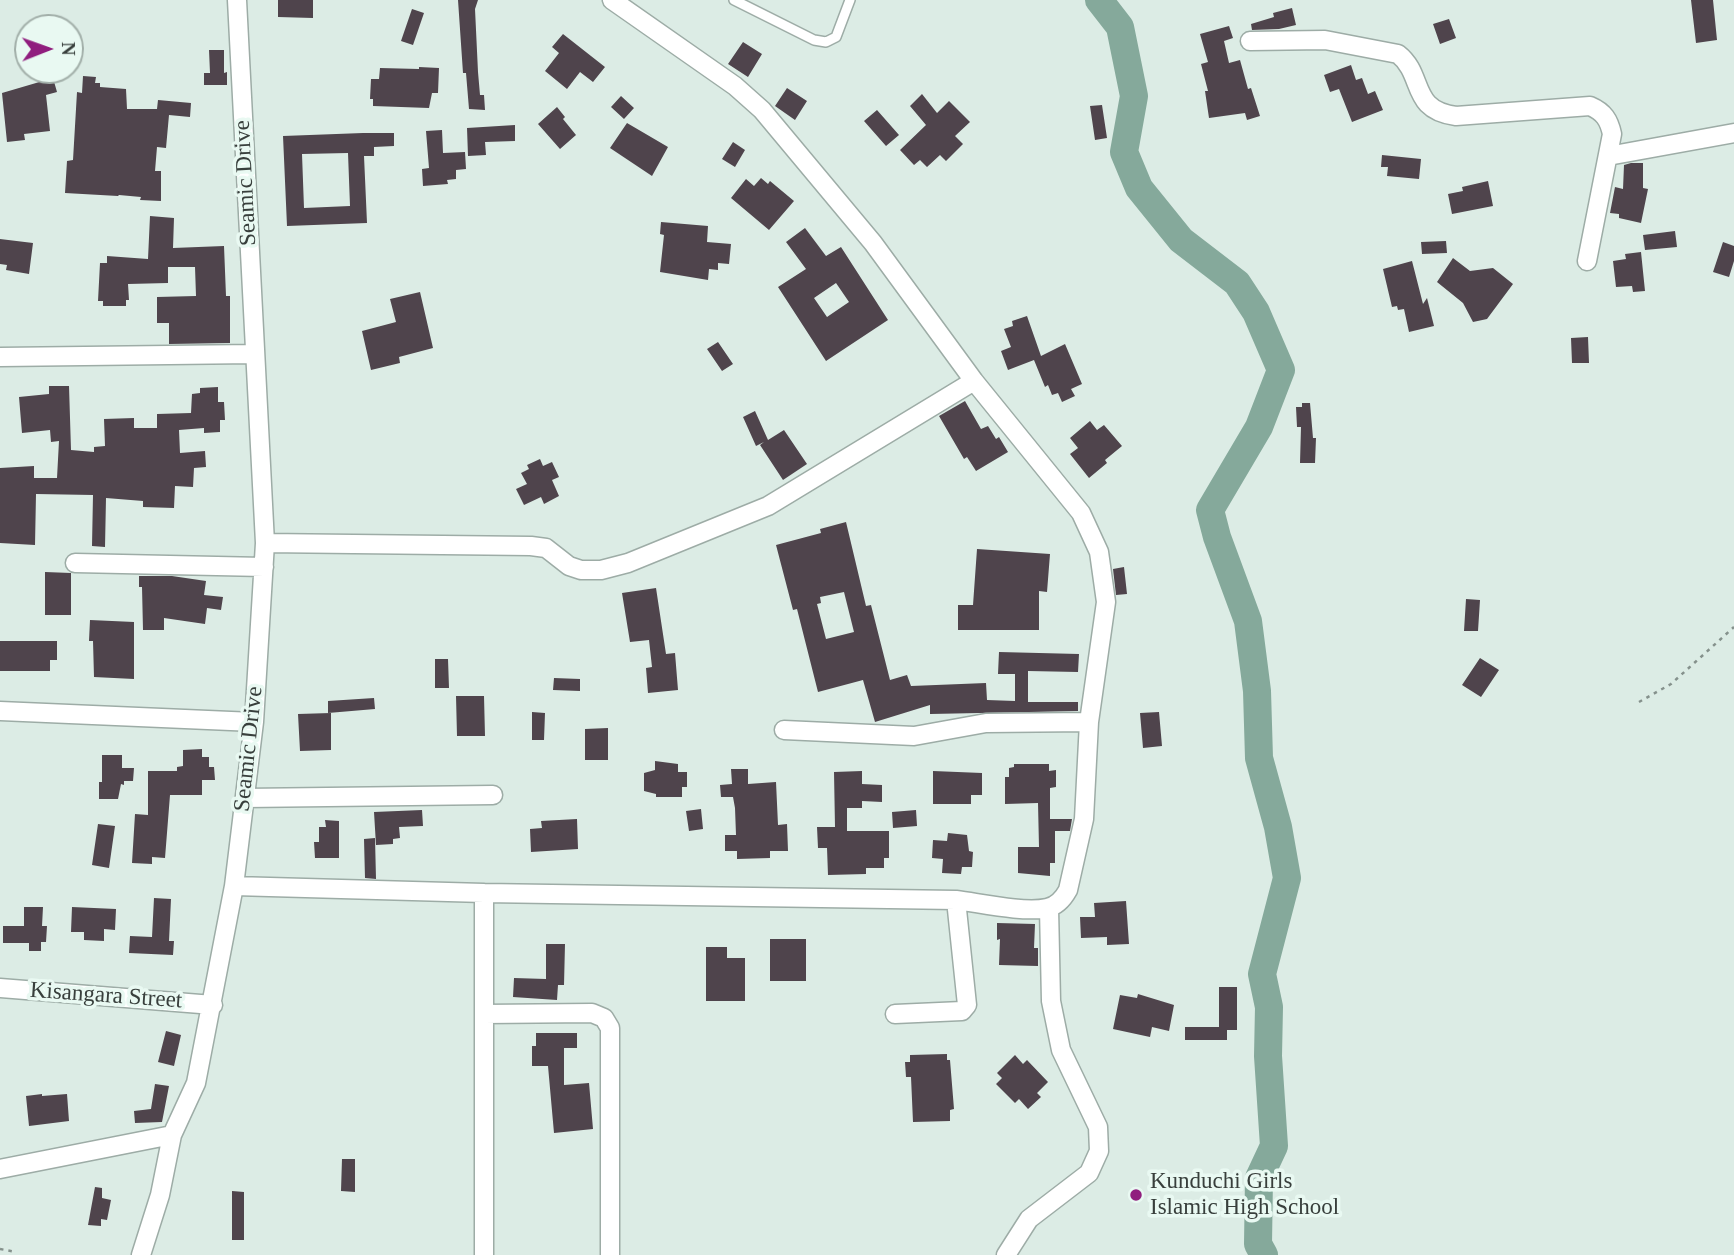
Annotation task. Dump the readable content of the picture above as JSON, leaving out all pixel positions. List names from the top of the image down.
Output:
{
  "streets": {
    "street": ["Seamic Drive", "Kisangara Street"]
  },
  "crossings": [
    ["Seamic Drive", "Kisangara Street"]
  ],
  "places": ["Kunduchi Girls Islamic High School"],
  "north": "right"
}
